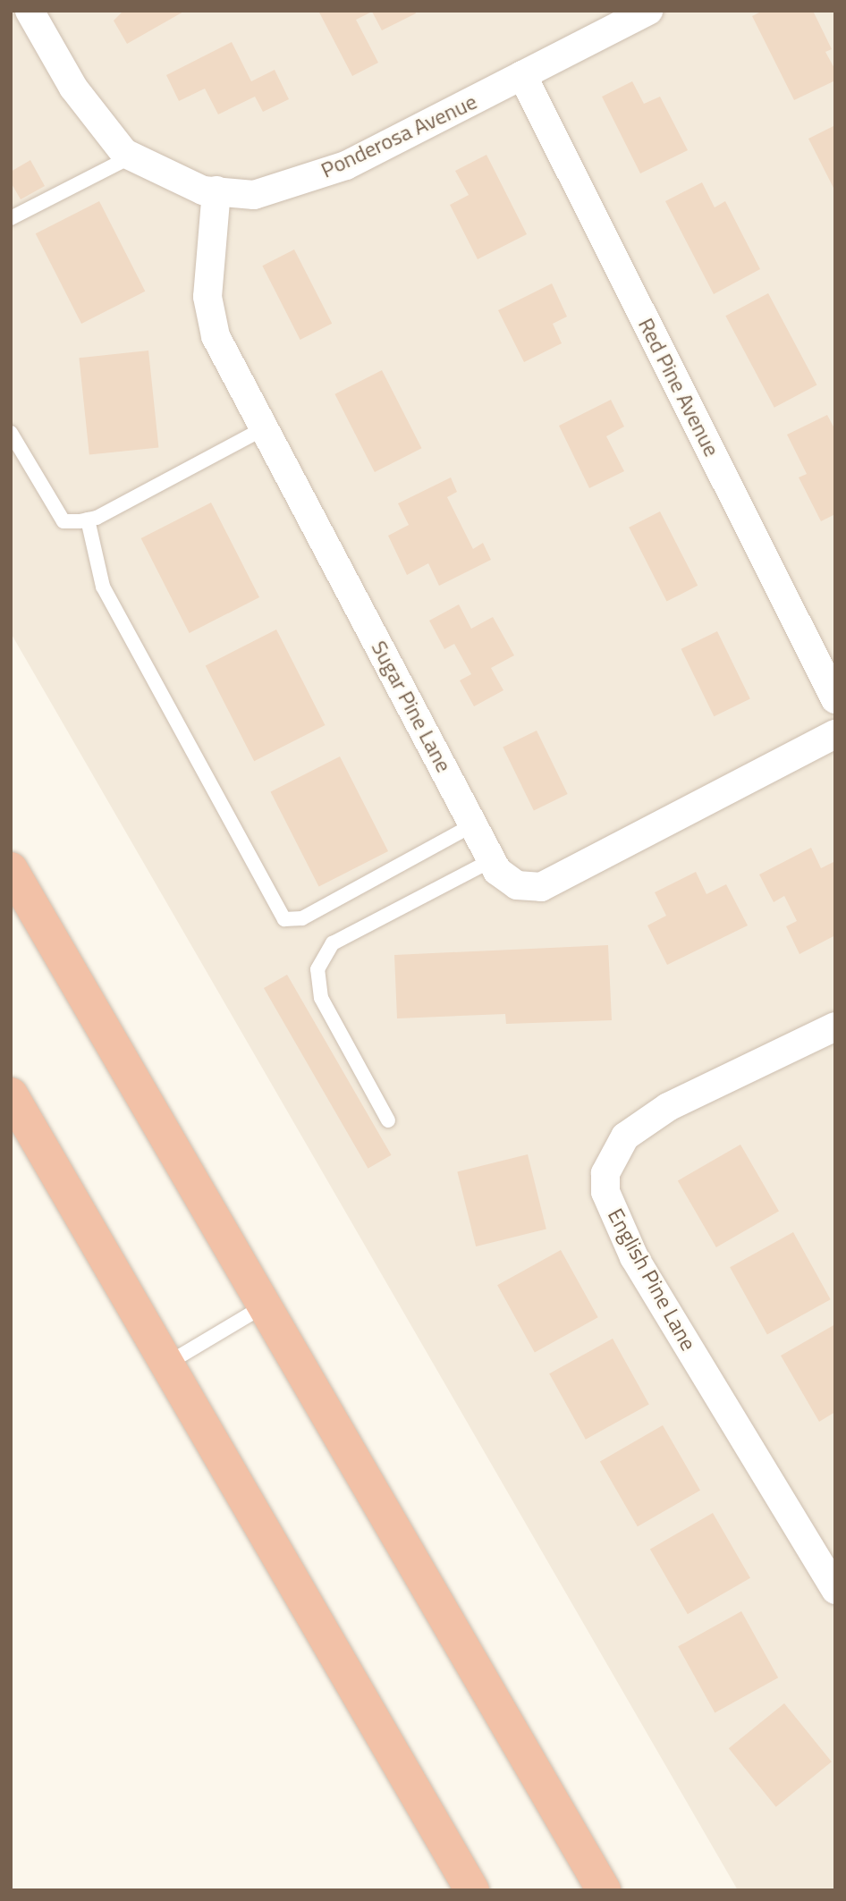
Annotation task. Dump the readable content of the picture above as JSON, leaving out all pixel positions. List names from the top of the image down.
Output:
{
  "streets": {
    "street": [
      "Ponderosa Avenue",
      "Red Pine Avenue",
      "Sugar Pine Lane",
      "English Pine Lane"
    ]
  },
  "crossings": [
    ["Ponderosa Avenue", "Red Pine Avenue"],
    ["Ponderosa Avenue", "Sugar Pine Lane"]
  ]
}
